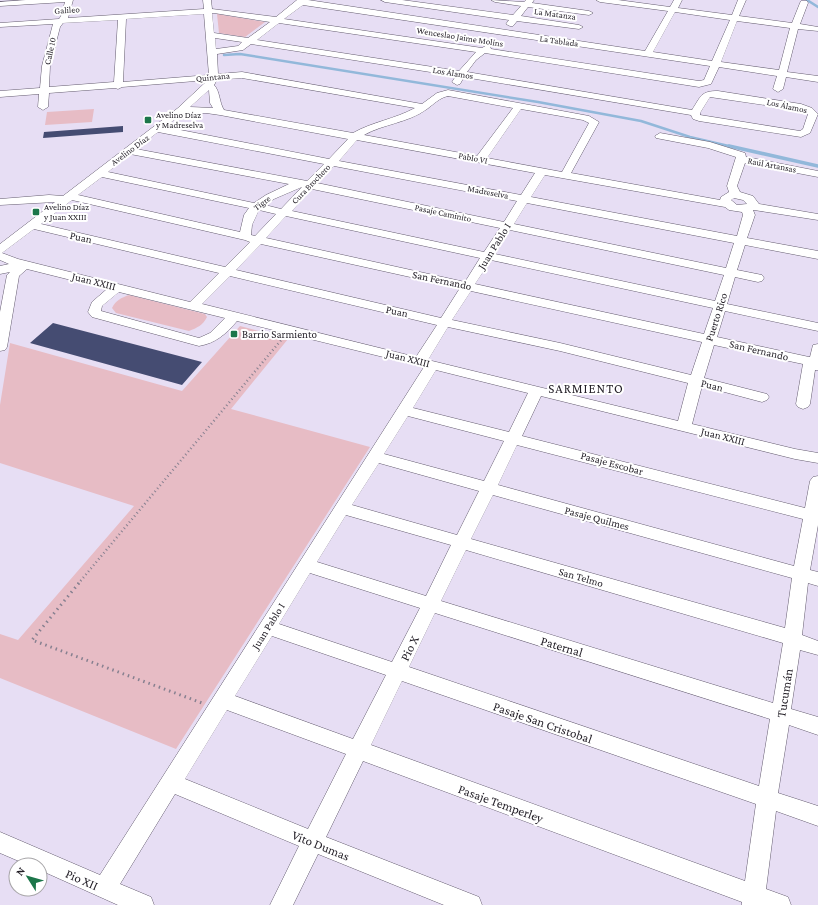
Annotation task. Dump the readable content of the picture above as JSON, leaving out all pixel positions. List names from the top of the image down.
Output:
{
  "streets": {
    "street": [
      "Galileo",
      "La Matanza",
      "Wenceslao Jaime Molins",
      "La Tablada",
      "Calle 10",
      "Los Álamos",
      "Quintana",
      "Avelino Díaz",
      "Pablo VI",
      "Raúl Artansas",
      "Cura Brochero",
      "Madreselva",
      "Tigre",
      "Pasaje Caminito",
      "Puan",
      "Juan Pablo I",
      "San Fernando",
      "Juan XXIII",
      "Puerto Rico",
      "Pasaje Escobar",
      "Pasaje Quilmes",
      "San Telmo",
      "Paternal",
      "Pio X",
      "Tucumán",
      "Pasaje San Cristobal",
      "Pasaje Temperley",
      "Vito Dumas",
      "Pio XII"
    ]
  },
  "crossings": [
    ["Galileo", "Wenceslao Jaime Molins"],
    ["Galileo", "Calle 10"],
    ["Wenceslao Jaime Molins", "La Tablada"],
    ["Calle 10", "Quintana"],
    ["Quintana", "Avelino Díaz"],
    ["Quintana", "Cura Brochero"],
    ["Avelino Díaz", "Pablo VI"],
    ["Avelino Díaz", "Madreselva"],
    ["Avelino Díaz", "Pasaje Caminito"],
    ["Avelino Díaz", "Puan"],
    ["Avelino Díaz", "San Fernando"],
    ["Avelino Díaz", "Juan XXIII"],
    ["Pablo VI", "Cura Brochero"],
    ["Pablo VI", "Juan Pablo I"],
    ["Pablo VI", "Puerto Rico"],
    ["Cura Brochero", "Madreselva"],
    ["Cura Brochero", "Pasaje Caminito"],
    ["Cura Brochero", "Puan"],
    ["Cura Brochero", "San Fernando"],
    ["Cura Brochero", "Juan XXIII"],
    ["Madreselva", "Juan Pablo I"],
    ["Madreselva", "Puerto Rico"],
    ["Tigre", "Pasaje Caminito"],
    ["Tigre", "San Fernando"],
    ["Pasaje Caminito", "Juan Pablo I"],
    ["Pasaje Caminito", "Puerto Rico"],
    ["Puan", "Juan Pablo I"],
    ["Puan", "Puerto Rico"],
    ["Juan Pablo I", "San Fernando"],
    ["Juan Pablo I", "Juan XXIII"],
    ["Juan Pablo I", "Pasaje Escobar"],
    ["Juan Pablo I", "Pasaje Quilmes"],
    ["Juan Pablo I", "San Telmo"],
    ["Juan Pablo I", "Paternal"],
    ["Juan Pablo I", "Pasaje San Cristobal"],
    ["Juan Pablo I", "Pasaje Temperley"],
    ["Juan Pablo I", "Vito Dumas"],
    ["Juan Pablo I", "Pio XII"],
    ["San Fernando", "Puerto Rico"],
    ["Juan XXIII", "Puerto Rico"],
    ["Juan XXIII", "Pio X"],
    ["Pasaje Escobar", "Pio X"],
    ["Pasaje Escobar", "Tucumán"],
    ["Pasaje Quilmes", "Pio X"],
    ["Pasaje Quilmes", "Tucumán"],
    ["San Telmo", "Pio X"],
    ["San Telmo", "Tucumán"],
    ["Paternal", "Pio X"],
    ["Paternal", "Tucumán"],
    ["Pio X", "Pasaje San Cristobal"],
    ["Pio X", "Pasaje Temperley"],
    ["Pio X", "Vito Dumas"],
    ["Tucumán", "Pasaje San Cristobal"],
    ["Tucumán", "Pasaje Temperley"]
  ],
  "districts": ["SARMIENTO"],
  "places": {
    "transit": ["Avelino Díaz y Madreselva", "Avelino Díaz y Juan XXIII", "Barrio Sarmiento"]
  },
  "north": "top left"
}
